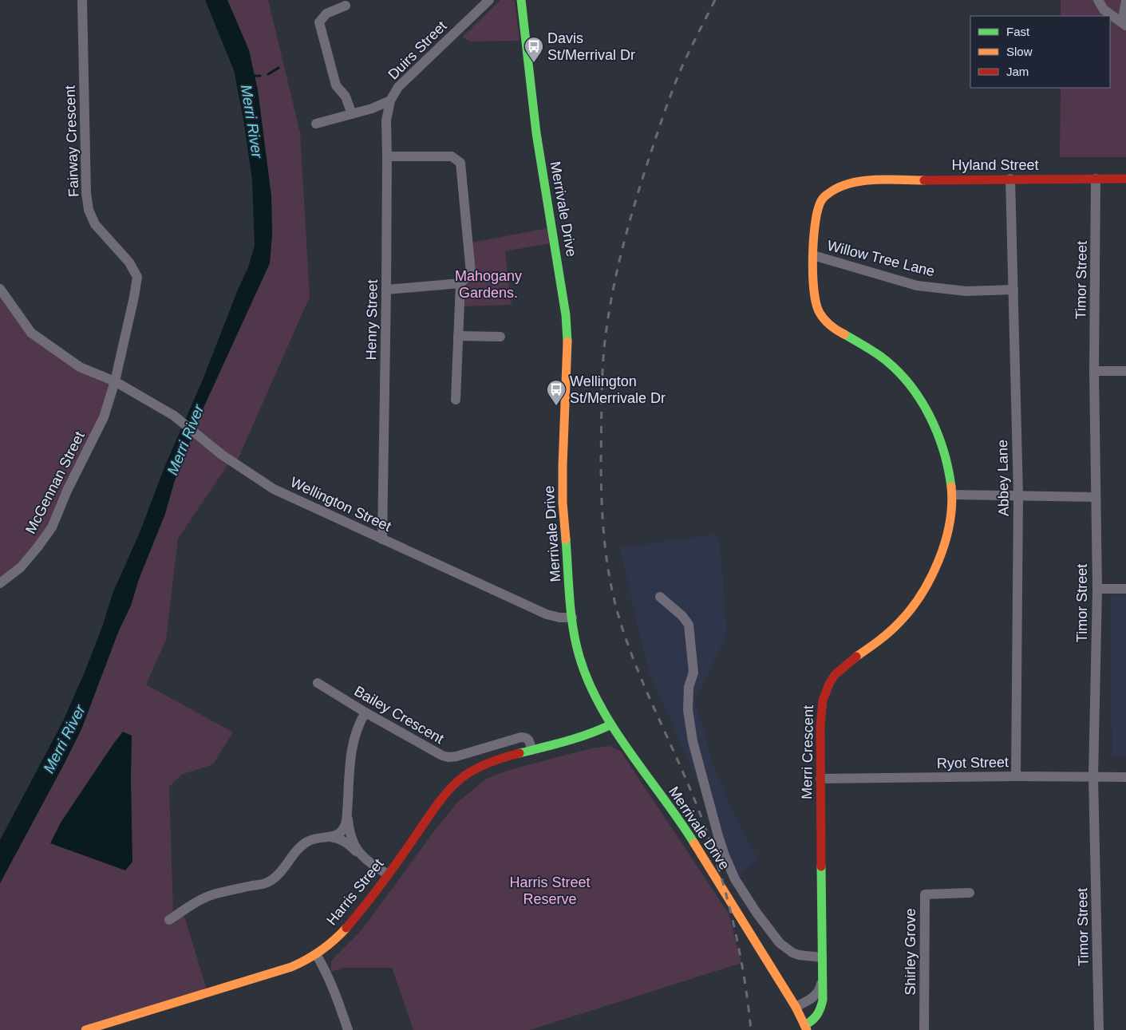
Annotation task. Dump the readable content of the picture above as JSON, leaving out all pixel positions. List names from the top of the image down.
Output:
{
  "streets": {
    "street": [
      "Duirs Street",
      "Fairway Crescent",
      "Hyland Street",
      "Merrivale Drive",
      "Willow Tree Lane",
      "Timor Street",
      "Henry Street",
      "Abbey Lane",
      "McGennan Street",
      "Wellington Street",
      "Bailey Crescent",
      "Merri Crescent",
      "Ryot Street",
      "Harris Street",
      "Shirley Grove"
    ]
  },
  "crossings": [
    ["Duirs Street", "Henry Street"],
    ["Fairway Crescent", "McGennan Street"],
    ["Fairway Crescent", "Wellington Street"],
    ["Hyland Street", "Timor Street"],
    ["Hyland Street", "Abbey Lane"],
    ["Hyland Street", "Merri Crescent"],
    ["Merrivale Drive", "Wellington Street"],
    ["Merrivale Drive", "Merri Crescent"],
    ["Merrivale Drive", "Harris Street"],
    ["Willow Tree Lane", "Abbey Lane"],
    ["Willow Tree Lane", "Merri Crescent"],
    ["Timor Street", "Ryot Street"],
    ["Henry Street", "Wellington Street"],
    ["Abbey Lane", "Ryot Street"],
    ["McGennan Street", "Wellington Street"],
    ["Bailey Crescent", "Harris Street"],
    ["Merri Crescent", "Ryot Street"]
  ],
  "water": ["Merri River"],
  "parks": ["Mahogany Gardens.", "Harris Street Reserve"],
  "places": {
    "bus stop": ["Davis St/Merrival Dr", "Wellington St/Merrivale Dr"]
  },
  "legend": ["Fast", "Slow", "Jam"]
}
